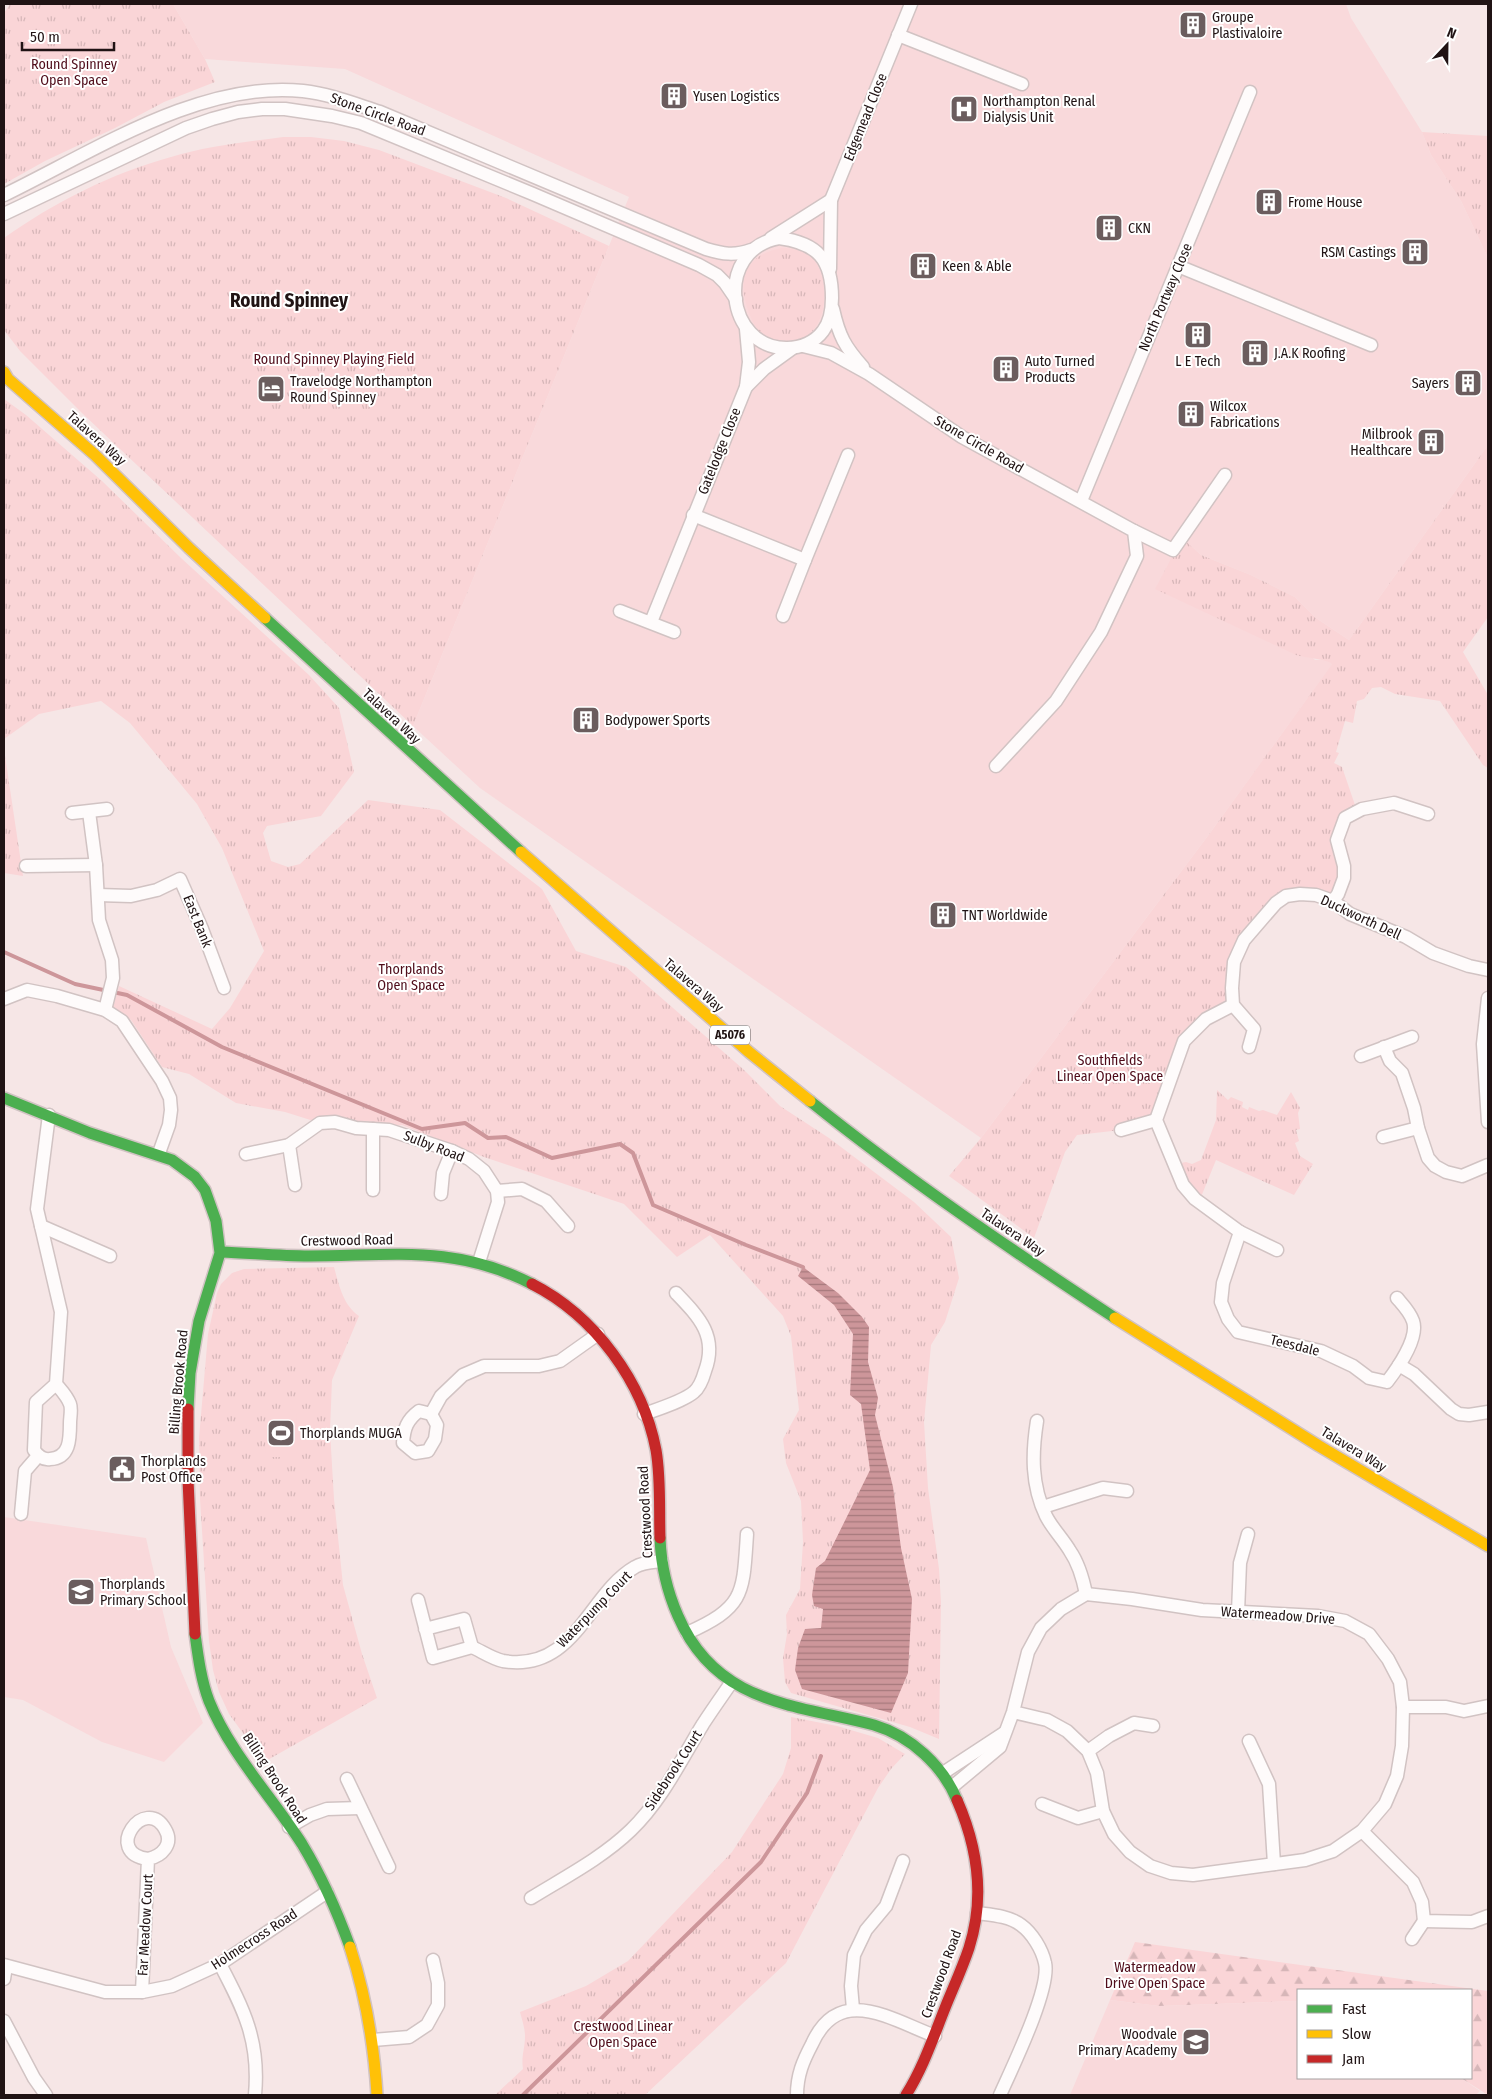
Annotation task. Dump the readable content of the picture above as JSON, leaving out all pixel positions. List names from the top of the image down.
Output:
{
  "streets": {
    "street": [
      "Stone Circle Road",
      "Edgemead Close",
      "North Portway Close",
      "Talavera Way",
      "Gatelodge Close",
      "Duckworth Dell",
      "East Bank",
      "A5076",
      "Sulby Road",
      "Crestwood Road",
      "Teesdale",
      "Billing Brook Road",
      "Waterpump Court",
      "Watermeadow Drive",
      "Sidebrook Court",
      "Far Meadow Court",
      "Holmecross Road"
    ]
  },
  "crossings": [
    ["Stone Circle Road", "Edgemead Close"],
    ["Stone Circle Road", "North Portway Close"],
    ["Stone Circle Road", "Gatelodge Close"],
    ["Edgemead Close", "Gatelodge Close"],
    ["Crestwood Road", "Billing Brook Road"],
    ["Crestwood Road", "Waterpump Court"],
    ["Crestwood Road", "Sidebrook Court"],
    ["Billing Brook Road", "Holmecross Road"],
    ["Far Meadow Court", "Holmecross Road"]
  ],
  "districts": ["Round Spinney"],
  "parks": [
    "Round Spinney Open Space",
    "Round Spinney Playing Field",
    "Thorplands Open Space",
    "Southfields Linear Open Space",
    "Watermeadow Drive Open Space",
    "Crestwood Linear Open Space"
  ],
  "places": {
    "building": [
      "Groupe Plastivaloire",
      "Yusen Logistics",
      "Frome House",
      "CKN",
      "RSM Castings",
      "Keen & Able",
      "L E Tech",
      "J.A.K Roofing",
      "Auto Turned Products",
      "Sayers",
      "Wilcox Fabrications",
      "Milbrook Healthcare",
      "Bodypower Sports",
      "TNT Worldwide"
    ],
    "hospital": ["Northampton Renal Dialysis Unit"],
    "hotel": ["Travelodge Northampton Round Spinney"],
    "sports": ["Thorplands MUGA"],
    "public building": ["Thorplands Post Office"],
    "school or university": ["Thorplands Primary School", "Woodvale Primary Academy"]
  },
  "legend": ["Fast", "Slow", "Jam"],
  "scale_bar": "50 m",
  "north": "top"
}
